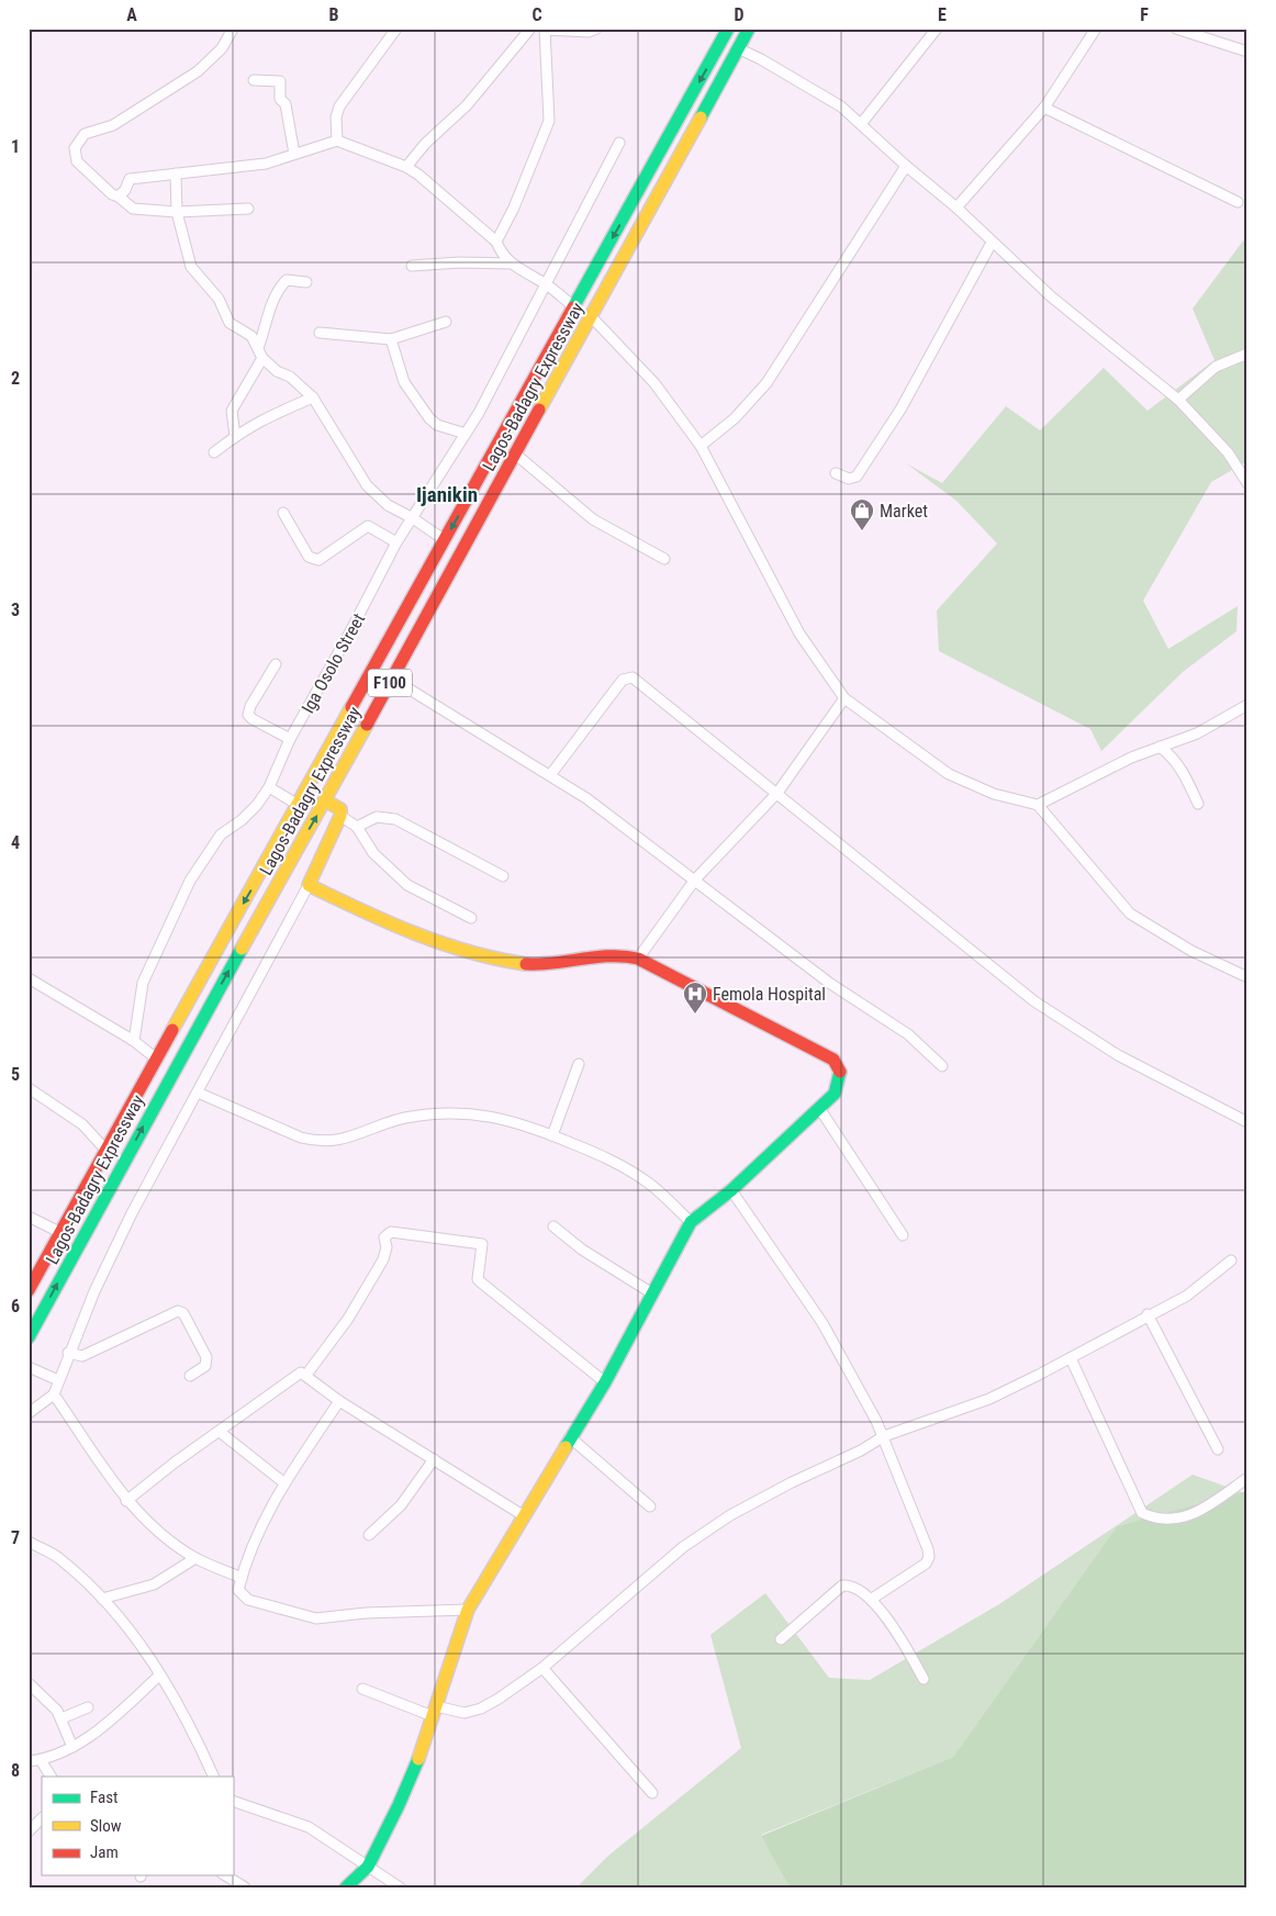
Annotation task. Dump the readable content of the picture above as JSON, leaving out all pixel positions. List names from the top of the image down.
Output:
{
  "streets": {
    "main road": ["Lagos-Badagry Expressway", "F100"],
    "street": ["Iga Osolo Street"]
  },
  "districts": ["Ijanikin"],
  "places": {
    "shop": ["Market"],
    "hospital": ["Femola Hospital"]
  },
  "legend": ["Fast", "Slow", "Jam"],
  "grid": {
    "columns": [
      "A",
      "B",
      "C",
      "D",
      "E",
      "F"
    ],
    "rows": [
      "1",
      "2",
      "3",
      "4",
      "5",
      "6",
      "7",
      "8"
    ]
  }
}
